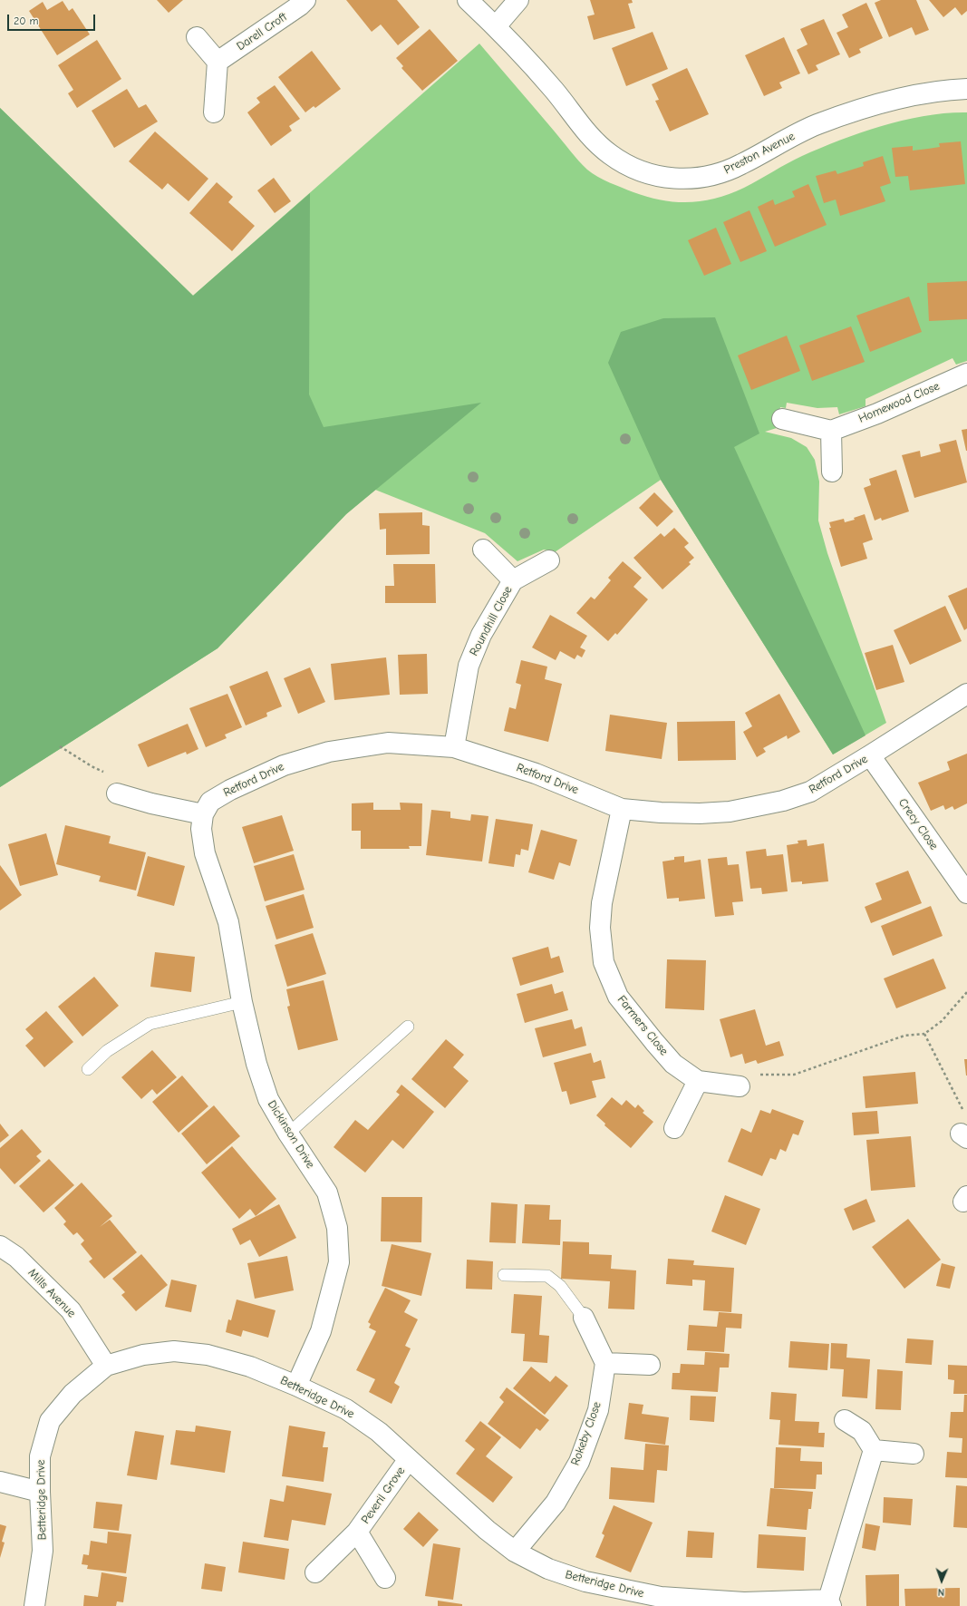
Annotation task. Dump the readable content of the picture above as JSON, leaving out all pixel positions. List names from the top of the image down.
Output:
{
  "streets": {
    "street": [
      "Darell Croft",
      "Preston Avenue",
      "Homewood Close",
      "Roundhill Close",
      "Retford Drive",
      "Crecy Close",
      "Farmers Close",
      "Dickinson Drive",
      "Mills Avenue",
      "Betteridge Drive",
      "Rokeby Close",
      "Peveril Grove"
    ]
  },
  "crossings": [
    ["Roundhill Close", "Retford Drive"],
    ["Retford Drive", "Crecy Close"],
    ["Retford Drive", "Farmers Close"],
    ["Retford Drive", "Dickinson Drive"],
    ["Dickinson Drive", "Betteridge Drive"],
    ["Mills Avenue", "Betteridge Drive"],
    ["Betteridge Drive", "Rokeby Close"],
    ["Betteridge Drive", "Peveril Grove"]
  ],
  "scale_bar": "20 m",
  "north": "bottom"
}
